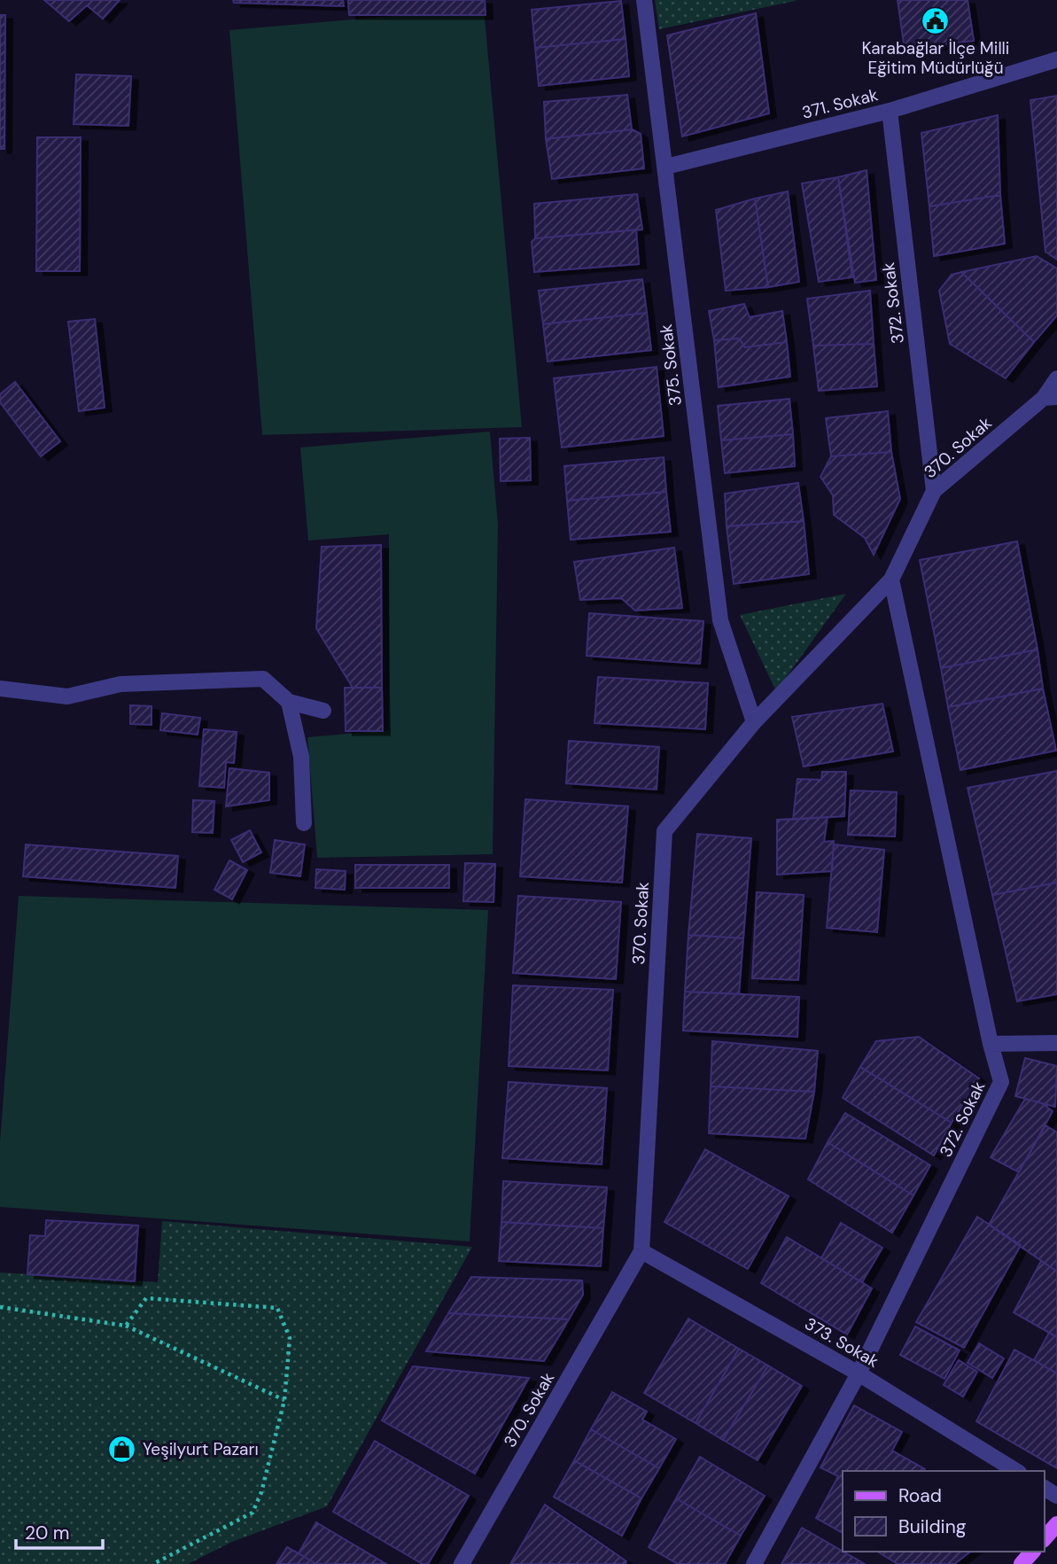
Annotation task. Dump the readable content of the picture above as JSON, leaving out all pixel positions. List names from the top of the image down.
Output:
{
  "streets": {
    "street": [
      "371. Sokak",
      "372. Sokak",
      "375. Sokak",
      "370. Sokak",
      "373. Sokak"
    ]
  },
  "crossings": [
    ["371. Sokak", "372. Sokak"],
    ["371. Sokak", "375. Sokak"],
    ["372. Sokak", "370. Sokak"],
    ["372. Sokak", "373. Sokak"],
    ["375. Sokak", "370. Sokak"],
    ["370. Sokak", "373. Sokak"]
  ],
  "places": {
    "public building": ["Karabağlar İlçe Milli Eğitim Müdürlüğü"],
    "shop": ["Yeşilyurt Pazarı"]
  },
  "legend": ["Road", "Building"],
  "scale_bar": "20 m"
}
